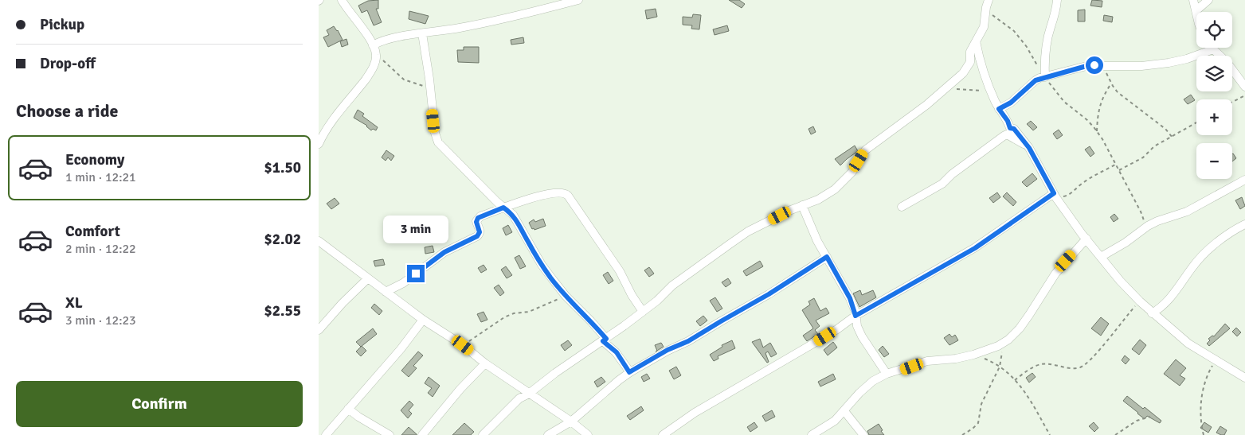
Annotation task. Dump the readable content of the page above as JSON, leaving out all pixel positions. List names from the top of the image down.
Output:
{
  "page": {
    "banner": ["Pickup", "Drop-off"],
    "map_buttons": ["+", "−"],
    "heading": "Choose a ride",
    "list": [
      {
        "name": "Economy",
        "note": "1 min · 12:21",
        "value": "$1.50"
      },
      {
        "name": "Comfort",
        "note": "2 min · 12:22",
        "value": "$2.02"
      },
      {
        "name": "XL",
        "note": "3 min · 12:23",
        "value": "$2.55"
      }
    ],
    "bubble": "3 min",
    "buttons": "Confirm"
  }
}
